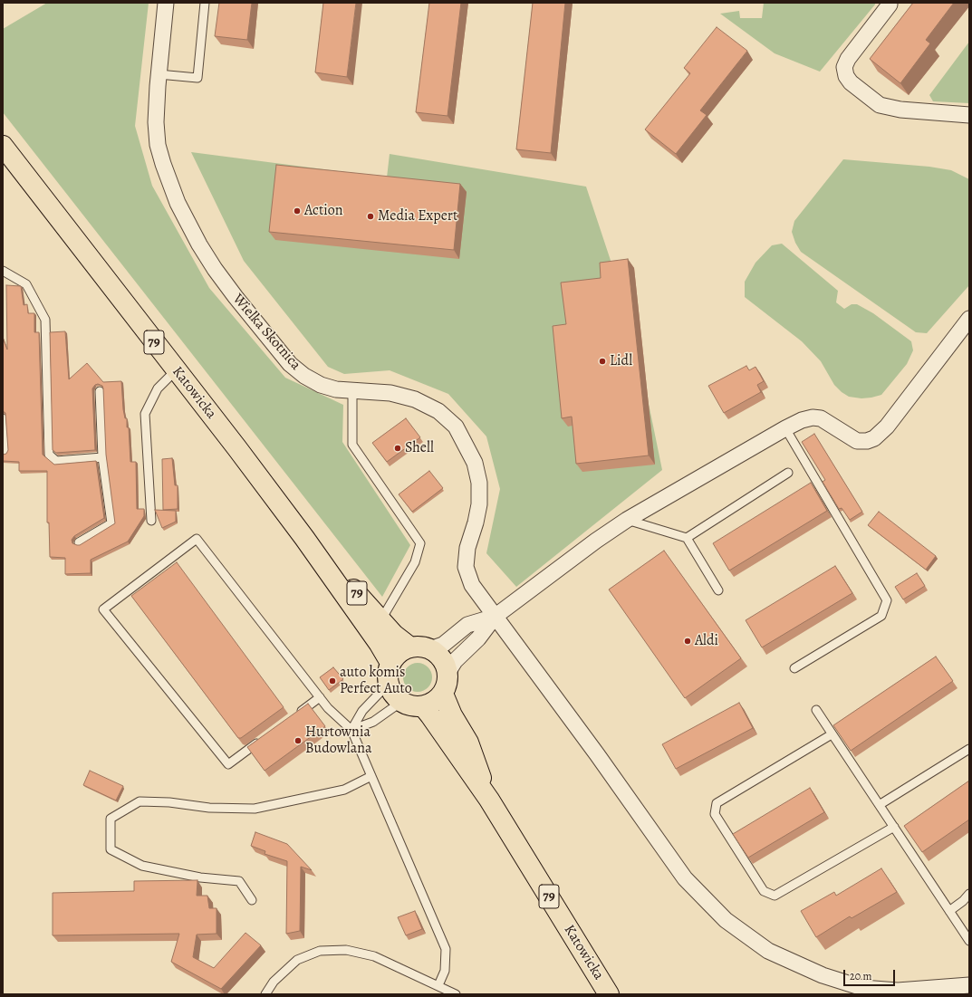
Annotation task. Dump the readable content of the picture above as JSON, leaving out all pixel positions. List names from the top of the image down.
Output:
{
  "streets": {
    "main road": ["79", "Katowicka"],
    "street": ["Wielka Skotnica"]
  },
  "crossings": [
    ["79", "Katowicka"]
  ],
  "places": [
    "Action",
    "Media Expert",
    "Lidl",
    "Shell",
    "Aldi",
    "auto komis Perfect Auto",
    "Hurtownia Budowlana"
  ],
  "scale_bar": "20 m"
}
